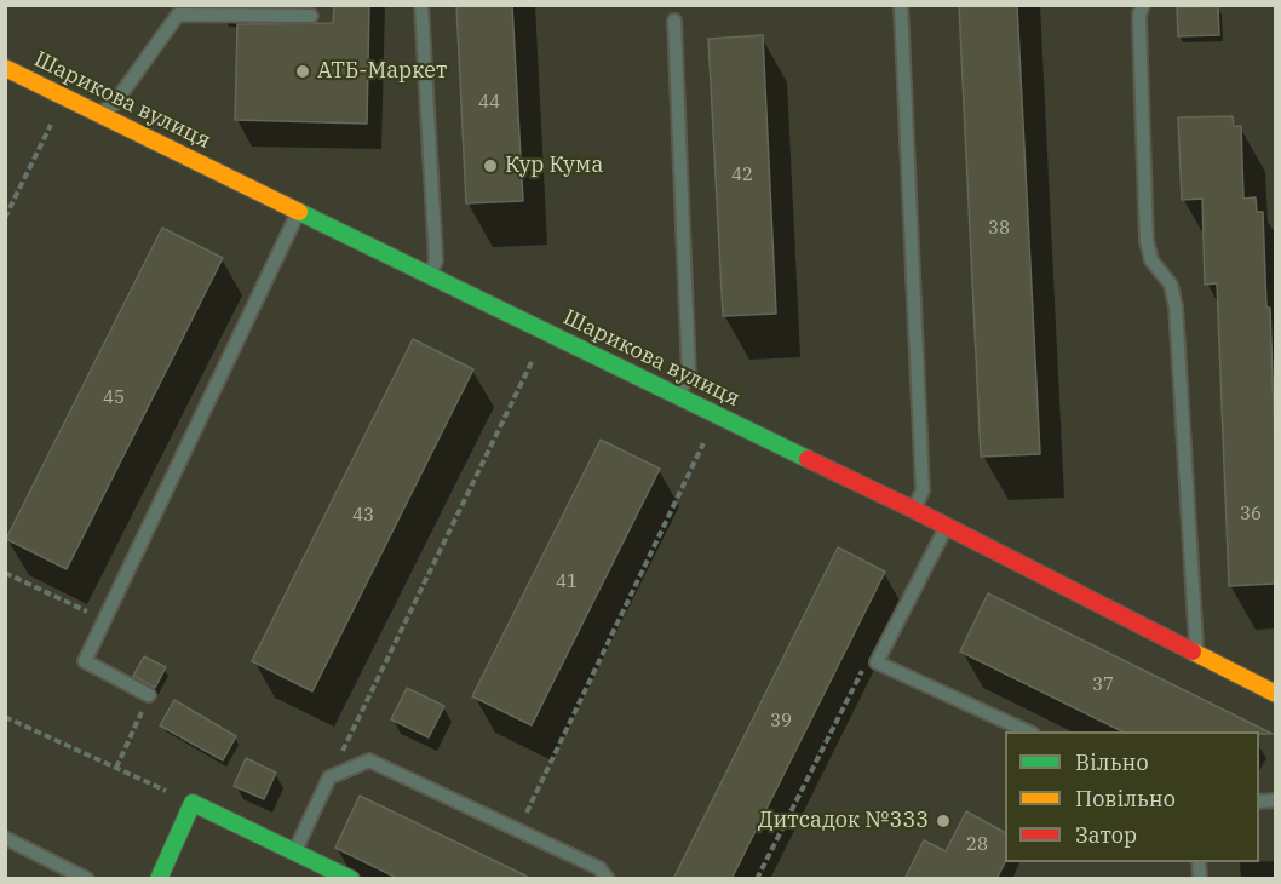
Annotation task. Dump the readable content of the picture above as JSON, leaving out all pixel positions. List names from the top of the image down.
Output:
{
  "streets": {
    "street": ["Шарикова вулиця"]
  },
  "places": ["АТБ-Маркет", "Кур Кума", "Дитсадок №333"],
  "house_numbers": [
    "44",
    "42",
    "38",
    "45",
    "36",
    "43",
    "41",
    "37",
    "39",
    "28"
  ],
  "legend": ["Вільно", "Повільно", "Затор"]
}
